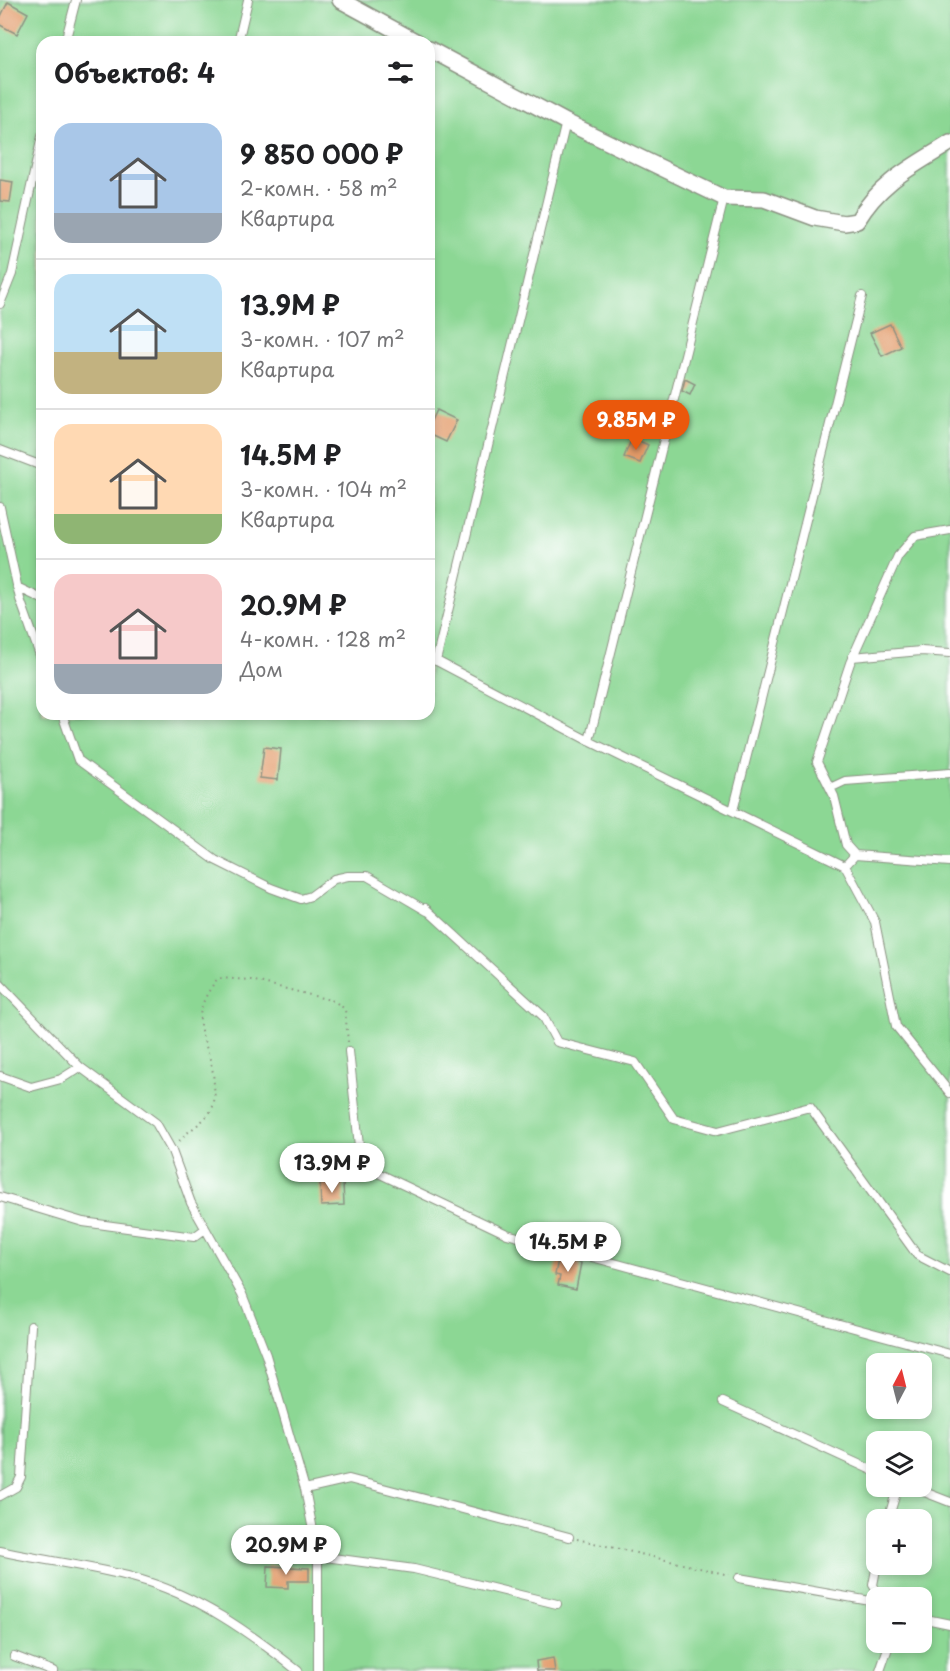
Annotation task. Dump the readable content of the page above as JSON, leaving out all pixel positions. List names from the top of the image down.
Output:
{
  "north": "top",
  "page": {
    "heading": "Объектов: 4",
    "list": [
      {
        "name": "9 850 000 ₽",
        "note": "2-комн. · 58 m² · Квартира"
      },
      {
        "name": "13.9M ₽",
        "note": "3-комн. · 107 m² · Квартира"
      },
      {
        "name": "14.5M ₽",
        "note": "3-комн. · 104 m² · Квартира"
      },
      {
        "name": "20.9M ₽",
        "note": "4-комн. · 128 m² · Дом"
      }
    ],
    "price": [
      "9.85M ₽",
      "13.9M ₽",
      "14.5M ₽",
      "20.9M ₽"
    ],
    "map_buttons": ["+", "−"]
  }
}
